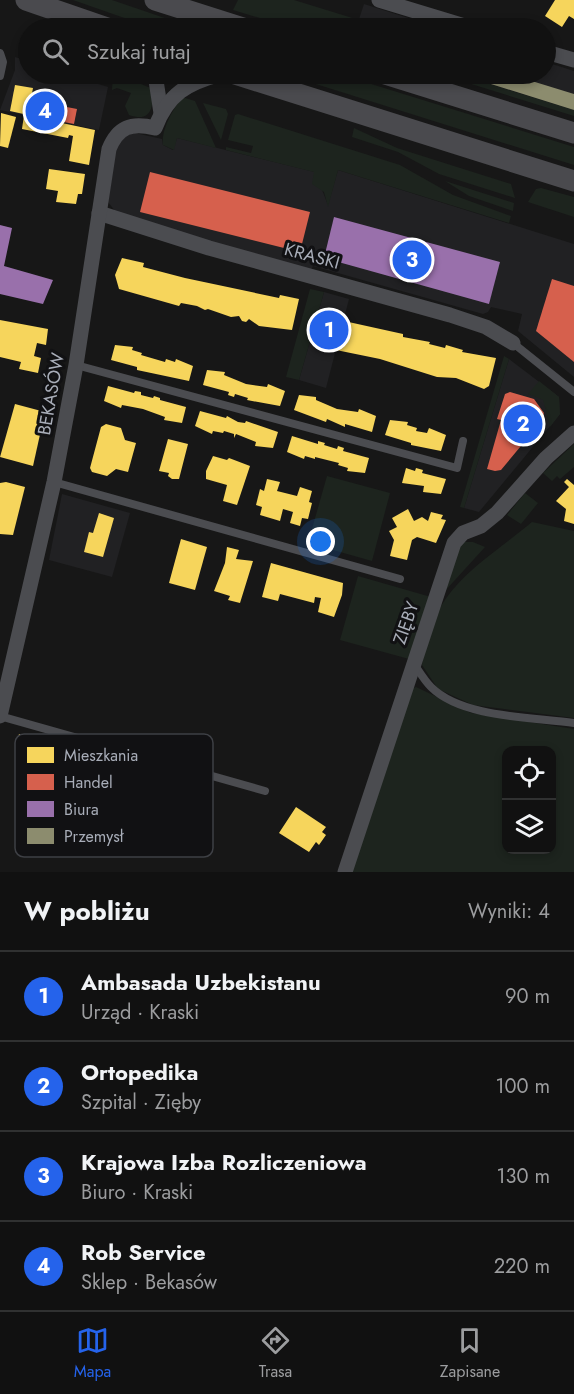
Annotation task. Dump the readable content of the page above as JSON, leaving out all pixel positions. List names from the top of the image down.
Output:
{
  "streets": {
    "street": ["KRASKI", "BEKASÓW", "ZIĘBY"]
  },
  "crossings": [
    ["KRASKI", "BEKASÓW"]
  ],
  "legend": [
    "Mieszkania",
    "Handel",
    "Biura",
    "Przemysł"
  ],
  "page": {
    "search": "Szukaj tutaj",
    "pins": [
      "4",
      "3",
      "1",
      "2"
    ],
    "heading": ["W pobliżu", "Wyniki: 4"],
    "list": [
      {
        "mark": "1",
        "name": "Ambasada Uzbekistanu",
        "note": "Urząd · Kraski",
        "value": "90 m"
      },
      {
        "mark": "2",
        "name": "Ortopedika",
        "note": "Szpital · Zięby",
        "value": "100 m"
      },
      {
        "mark": "3",
        "name": "Krajowa Izba Rozliczeniowa",
        "note": "Biuro · Kraski",
        "value": "130 m"
      },
      {
        "mark": "4",
        "name": "Rob Service",
        "note": "Sklep · Bekasów",
        "value": "220 m"
      }
    ],
    "nav": ["Mapa", "Trasa", "Zapisane"]
  }
}
